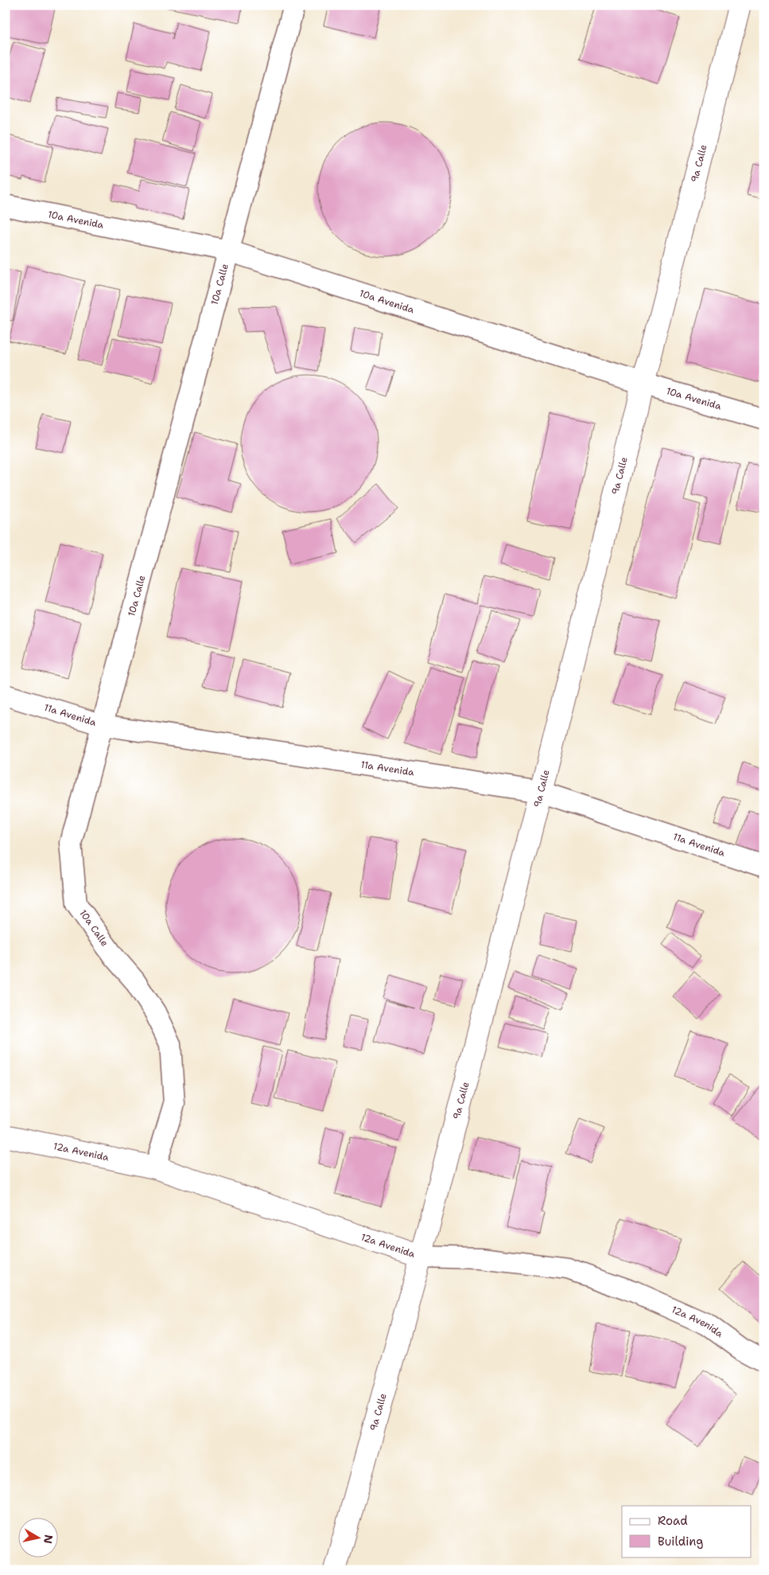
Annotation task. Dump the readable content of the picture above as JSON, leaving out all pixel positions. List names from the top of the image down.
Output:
{
  "streets": {
    "street": [
      "9a Calle",
      "10a Avenida",
      "10a Calle",
      "11a Avenida",
      "12a Avenida"
    ]
  },
  "crossings": [
    ["9a Calle", "10a Avenida"],
    ["9a Calle", "11a Avenida"],
    ["9a Calle", "12a Avenida"],
    ["10a Avenida", "10a Calle"],
    ["10a Calle", "11a Avenida"],
    ["10a Calle", "12a Avenida"]
  ],
  "legend": ["Road", "Building"],
  "north": "right"
}
